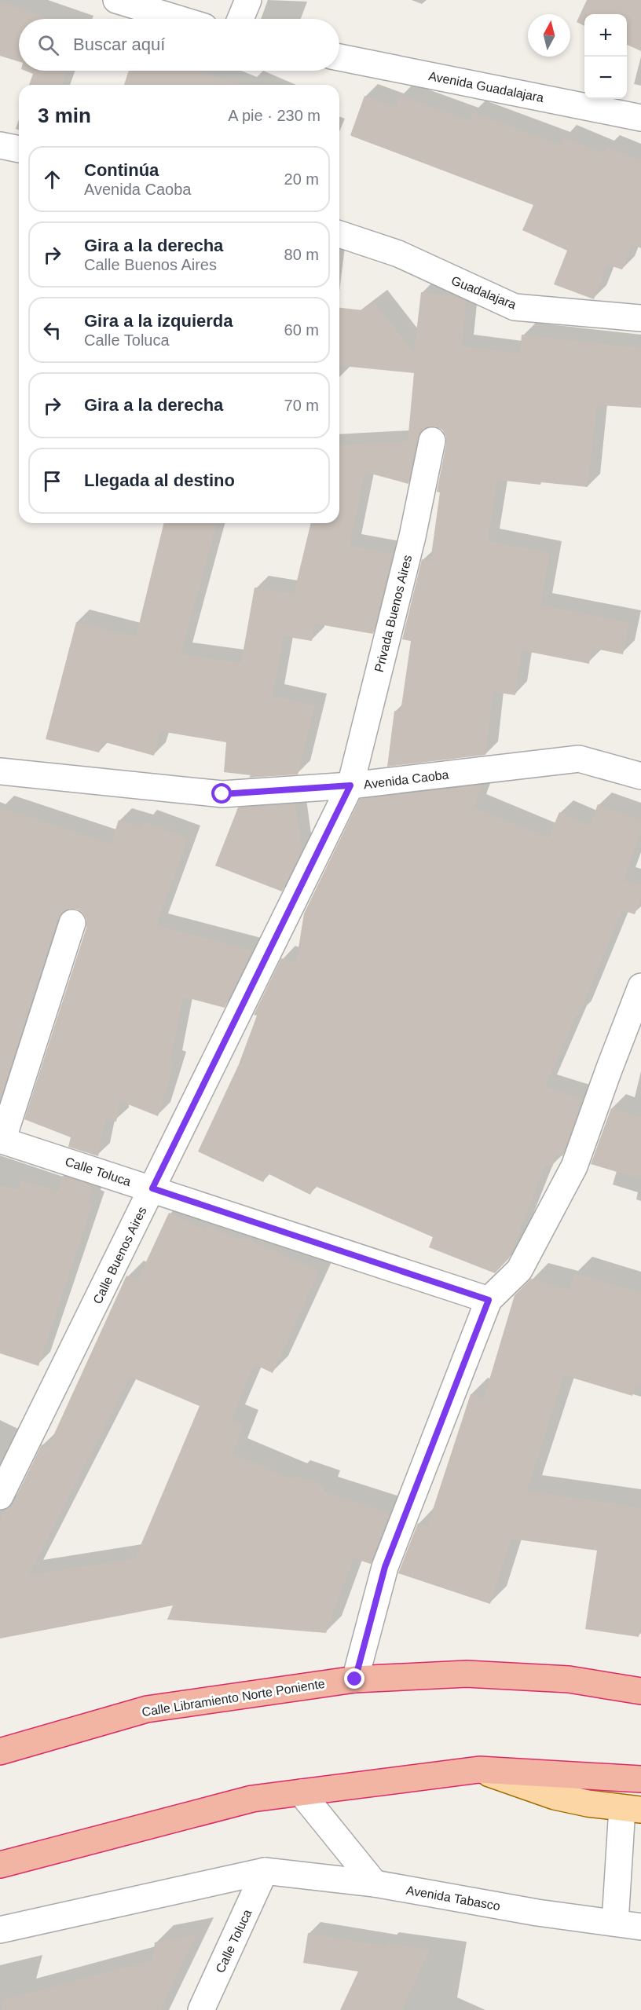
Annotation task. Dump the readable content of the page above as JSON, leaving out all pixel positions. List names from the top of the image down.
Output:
{
  "streets": {
    "highway": ["Calle Libramiento Norte Poniente"],
    "street": [
      "Avenida Guadalajara",
      "Guadalajara",
      "Privada Buenos Aires",
      "Avenida Caoba",
      "Calle Toluca",
      "Calle Buenos Aires",
      "Avenida Tabasco"
    ]
  },
  "crossings": [
    ["Privada Buenos Aires", "Avenida Caoba"],
    ["Privada Buenos Aires", "Calle Buenos Aires"],
    ["Avenida Caoba", "Calle Buenos Aires"],
    ["Calle Toluca", "Calle Buenos Aires"],
    ["Calle Toluca", "Avenida Tabasco"]
  ],
  "north": "top",
  "page": {
    "map_buttons": ["+", "−"],
    "search": "Buscar aquí",
    "heading": ["3 min", "A pie · 230 m"],
    "list": [
      ["Continúa", "Avenida Caoba", "20 m"],
      ["Gira a la derecha", "Calle Buenos Aires", "80 m"],
      ["Gira a la izquierda", "Calle Toluca", "60 m"],
      ["Gira a la derecha", "70 m"],
      "Llegada al destino"
    ]
  }
}
